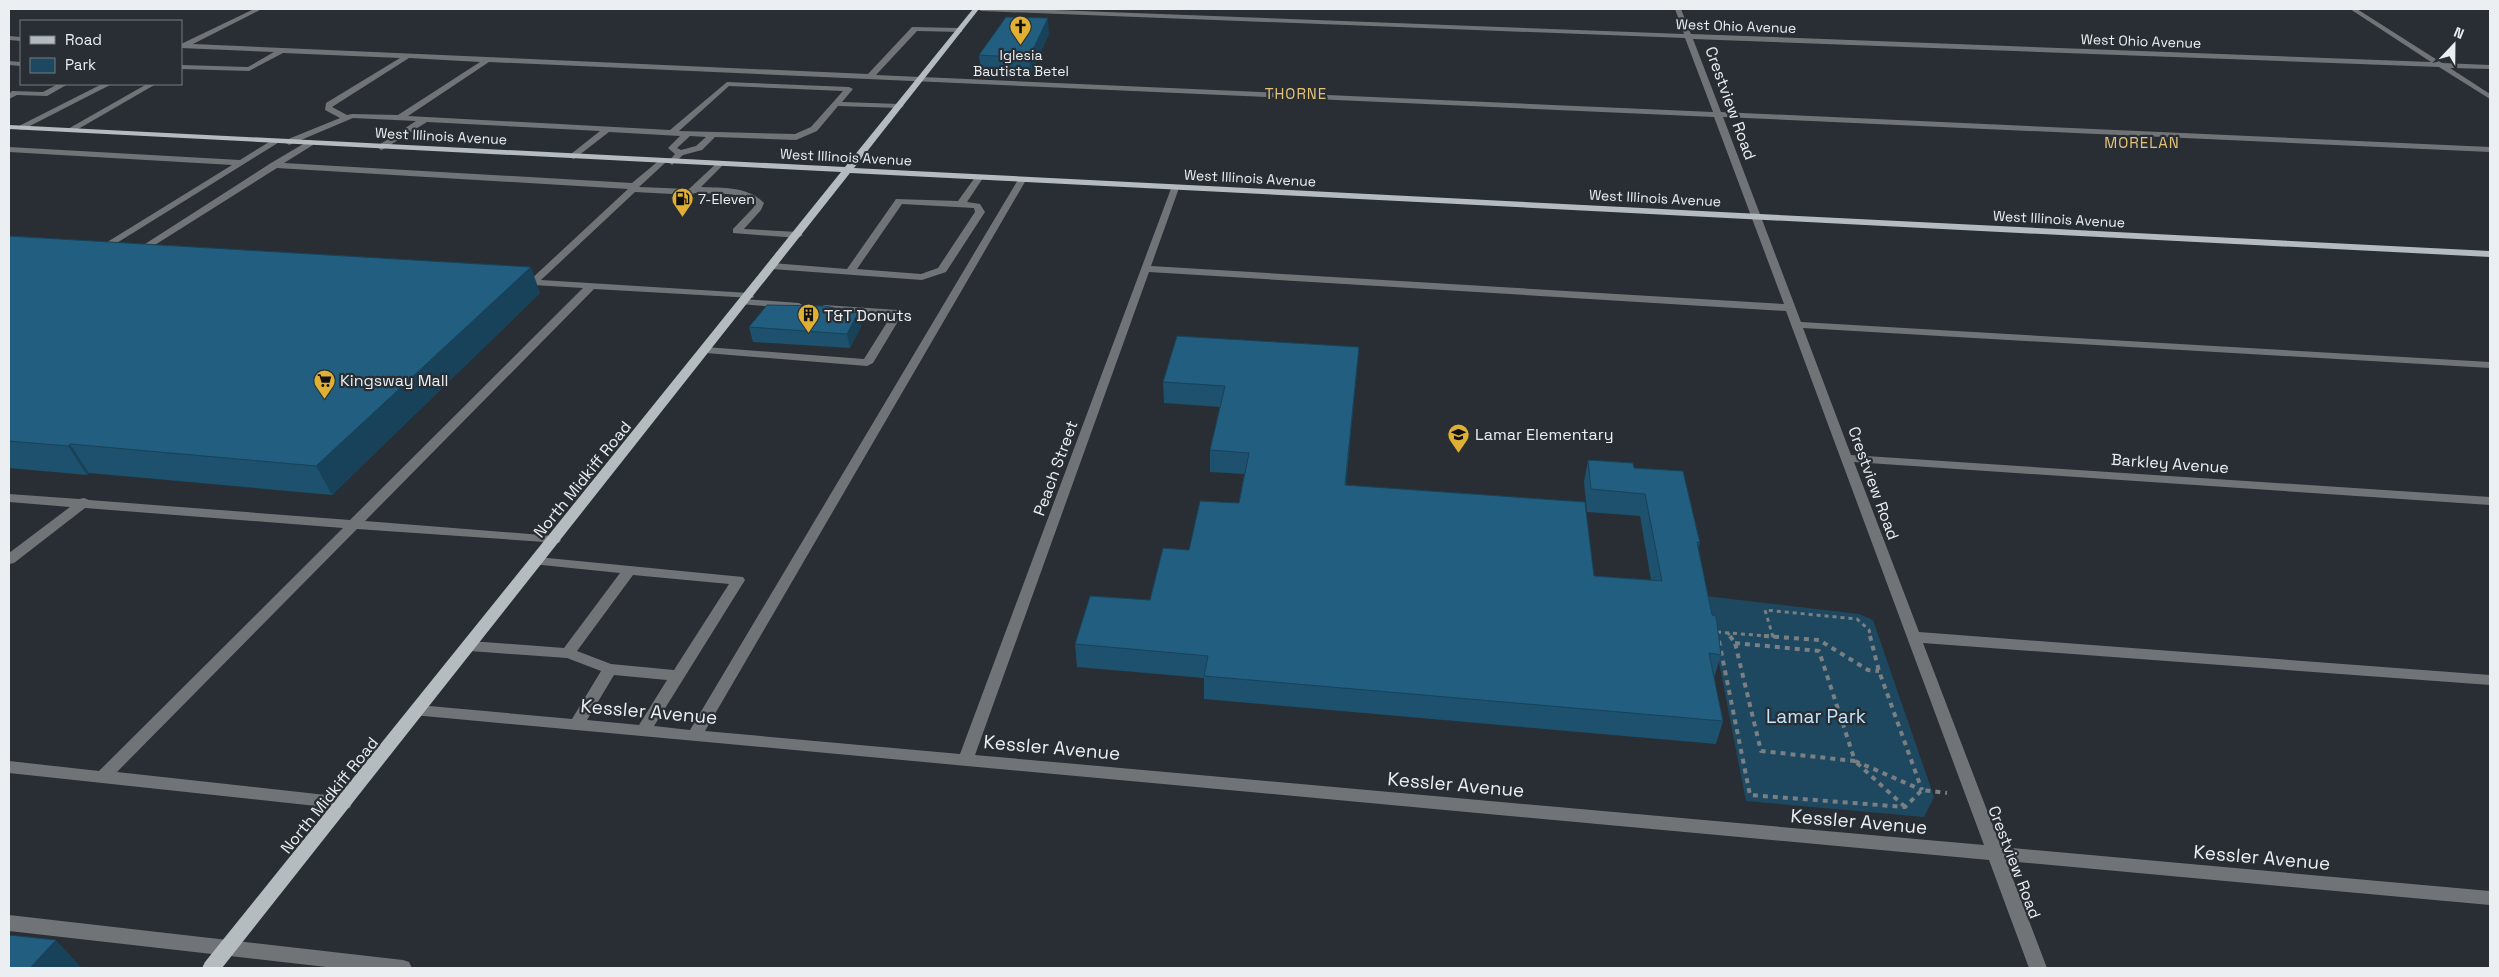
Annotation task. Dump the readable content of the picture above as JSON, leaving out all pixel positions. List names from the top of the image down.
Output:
{
  "streets": {
    "main road": ["West Illinois Avenue", "North Midkiff Road"],
    "street": [
      "West Ohio Avenue",
      "Crestview Road",
      "Barkley Avenue",
      "Peach Street",
      "Kessler Avenue"
    ]
  },
  "crossings": [
    ["West Ohio Avenue", "Crestview Road"],
    ["Crestview Road", "West Illinois Avenue"],
    ["Crestview Road", "Barkley Avenue"],
    ["Crestview Road", "Kessler Avenue"],
    ["West Illinois Avenue", "Peach Street"],
    ["West Illinois Avenue", "North Midkiff Road"],
    ["Peach Street", "Kessler Avenue"],
    ["North Midkiff Road", "Kessler Avenue"]
  ],
  "districts": ["THORNE", "MORELAN"],
  "parks": ["Lamar Park"],
  "places": {
    "church": ["Iglesia Bautista Betel"],
    "fuel station": ["7-Eleven"],
    "building": ["T&T Donuts"],
    "supermarket": ["Kingsway Mall"],
    "school or university": ["Lamar Elementary"]
  },
  "legend": ["Road", "Park"],
  "north": "top"
}
